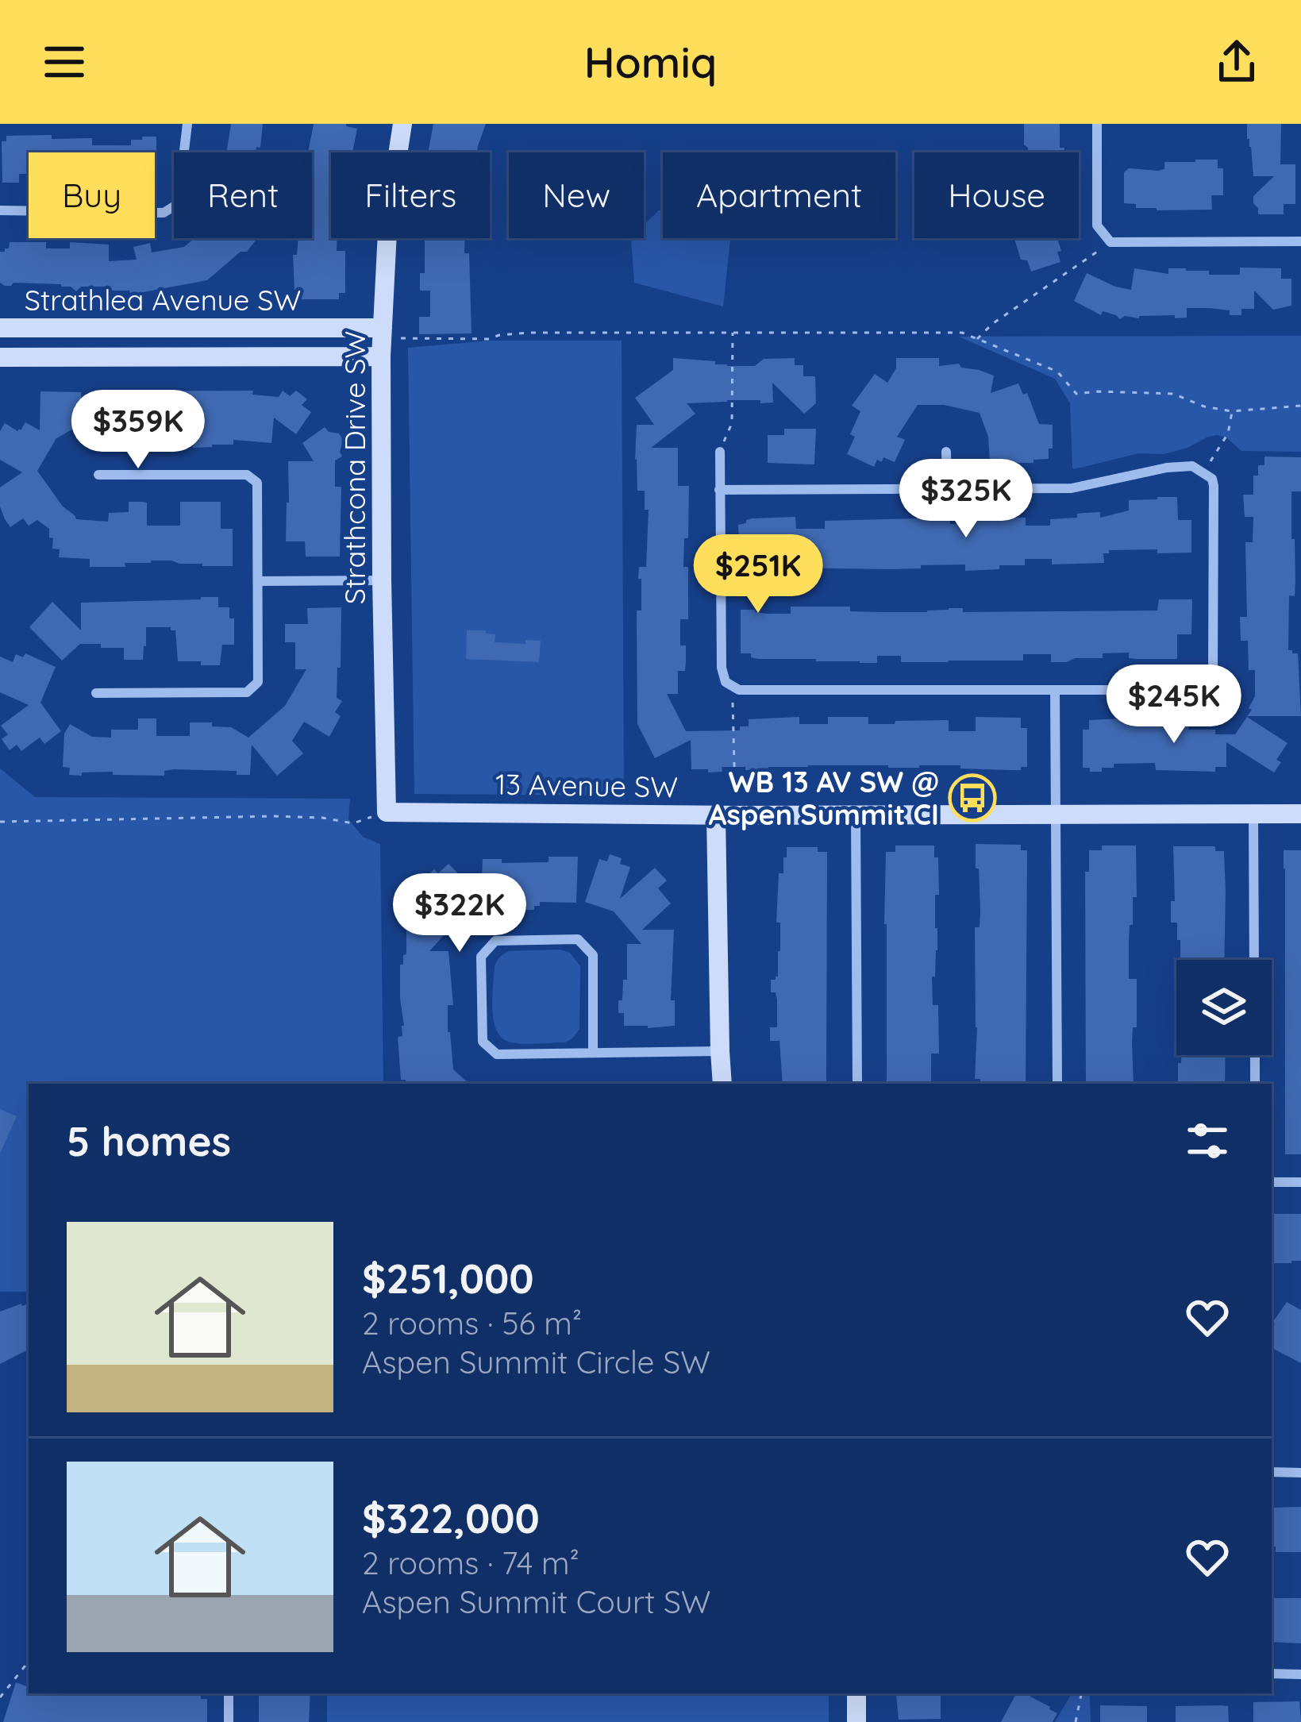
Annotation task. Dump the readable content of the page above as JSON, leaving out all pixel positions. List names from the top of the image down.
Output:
{
  "streets": {
    "street": ["Strathlea Avenue SW", "Strathcona Drive SW", "13 Avenue SW"]
  },
  "crossings": [
    ["Strathlea Avenue SW", "Strathcona Drive SW"],
    ["Strathcona Drive SW", "13 Avenue SW"]
  ],
  "places": {
    "bus stop": ["WB 13 AV SW @ Aspen Summit CI"]
  },
  "page": {
    "header": "Homiq",
    "chip": [
      "Buy",
      "Rent",
      "Filters",
      "New",
      "Apartment",
      "House"
    ],
    "price": [
      "$359K",
      "$325K",
      "$251K",
      "$245K",
      "$322K"
    ],
    "heading": "5 homes",
    "list": [
      {
        "name": "$251,000",
        "note": "2 rooms · 56 m² · Aspen Summit Circle SW"
      },
      {
        "name": "$322,000",
        "note": "2 rooms · 74 m² · Aspen Summit Court SW"
      }
    ]
  }
}
